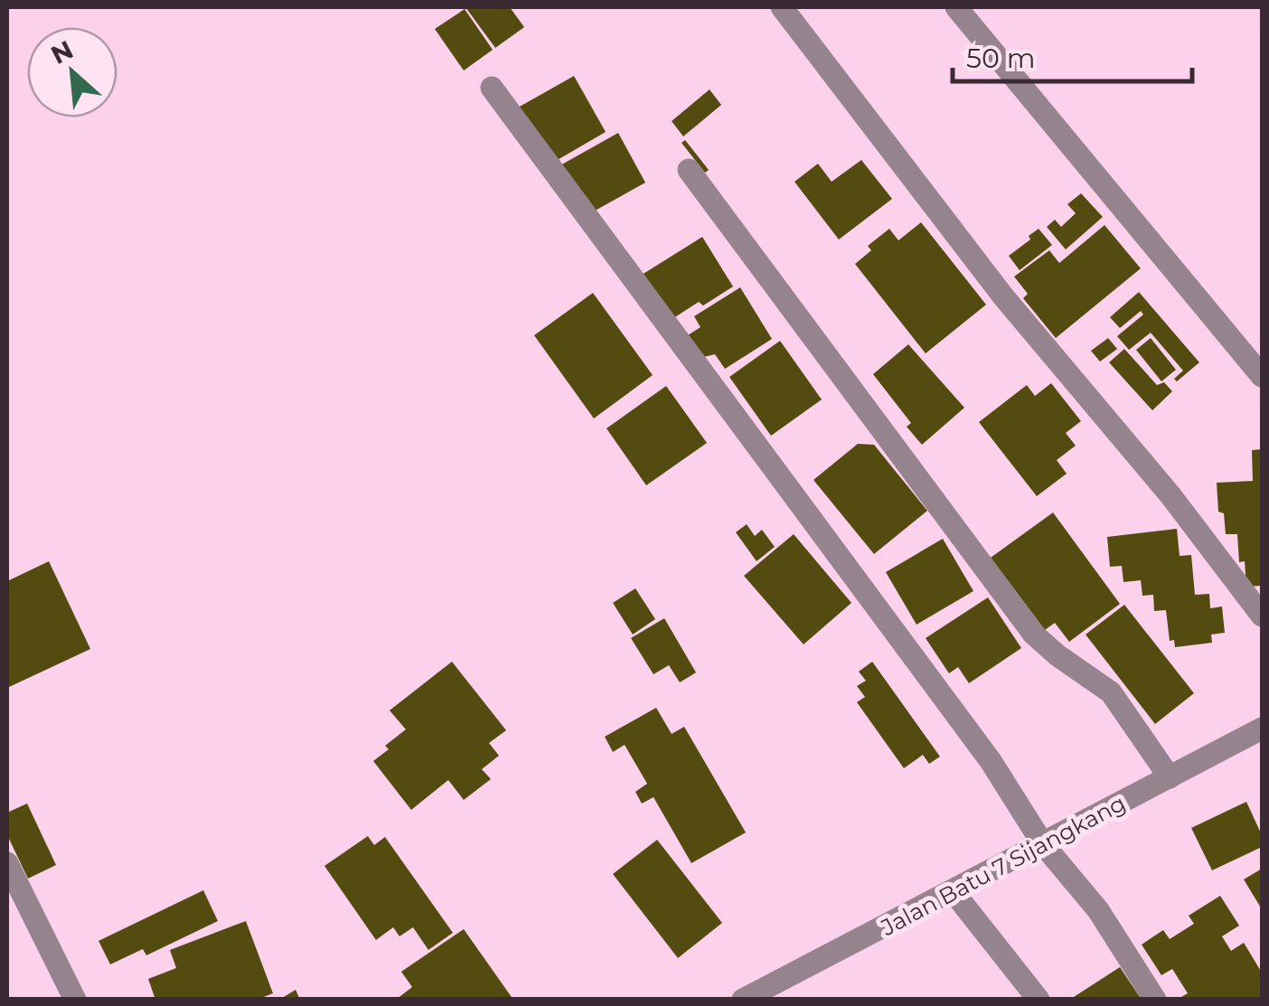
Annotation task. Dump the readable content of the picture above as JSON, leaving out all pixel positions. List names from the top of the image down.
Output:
{
  "streets": {
    "street": ["Jalan Batu 7 Sijangkang"]
  },
  "scale_bar": "50 m",
  "north": "top left"
}
